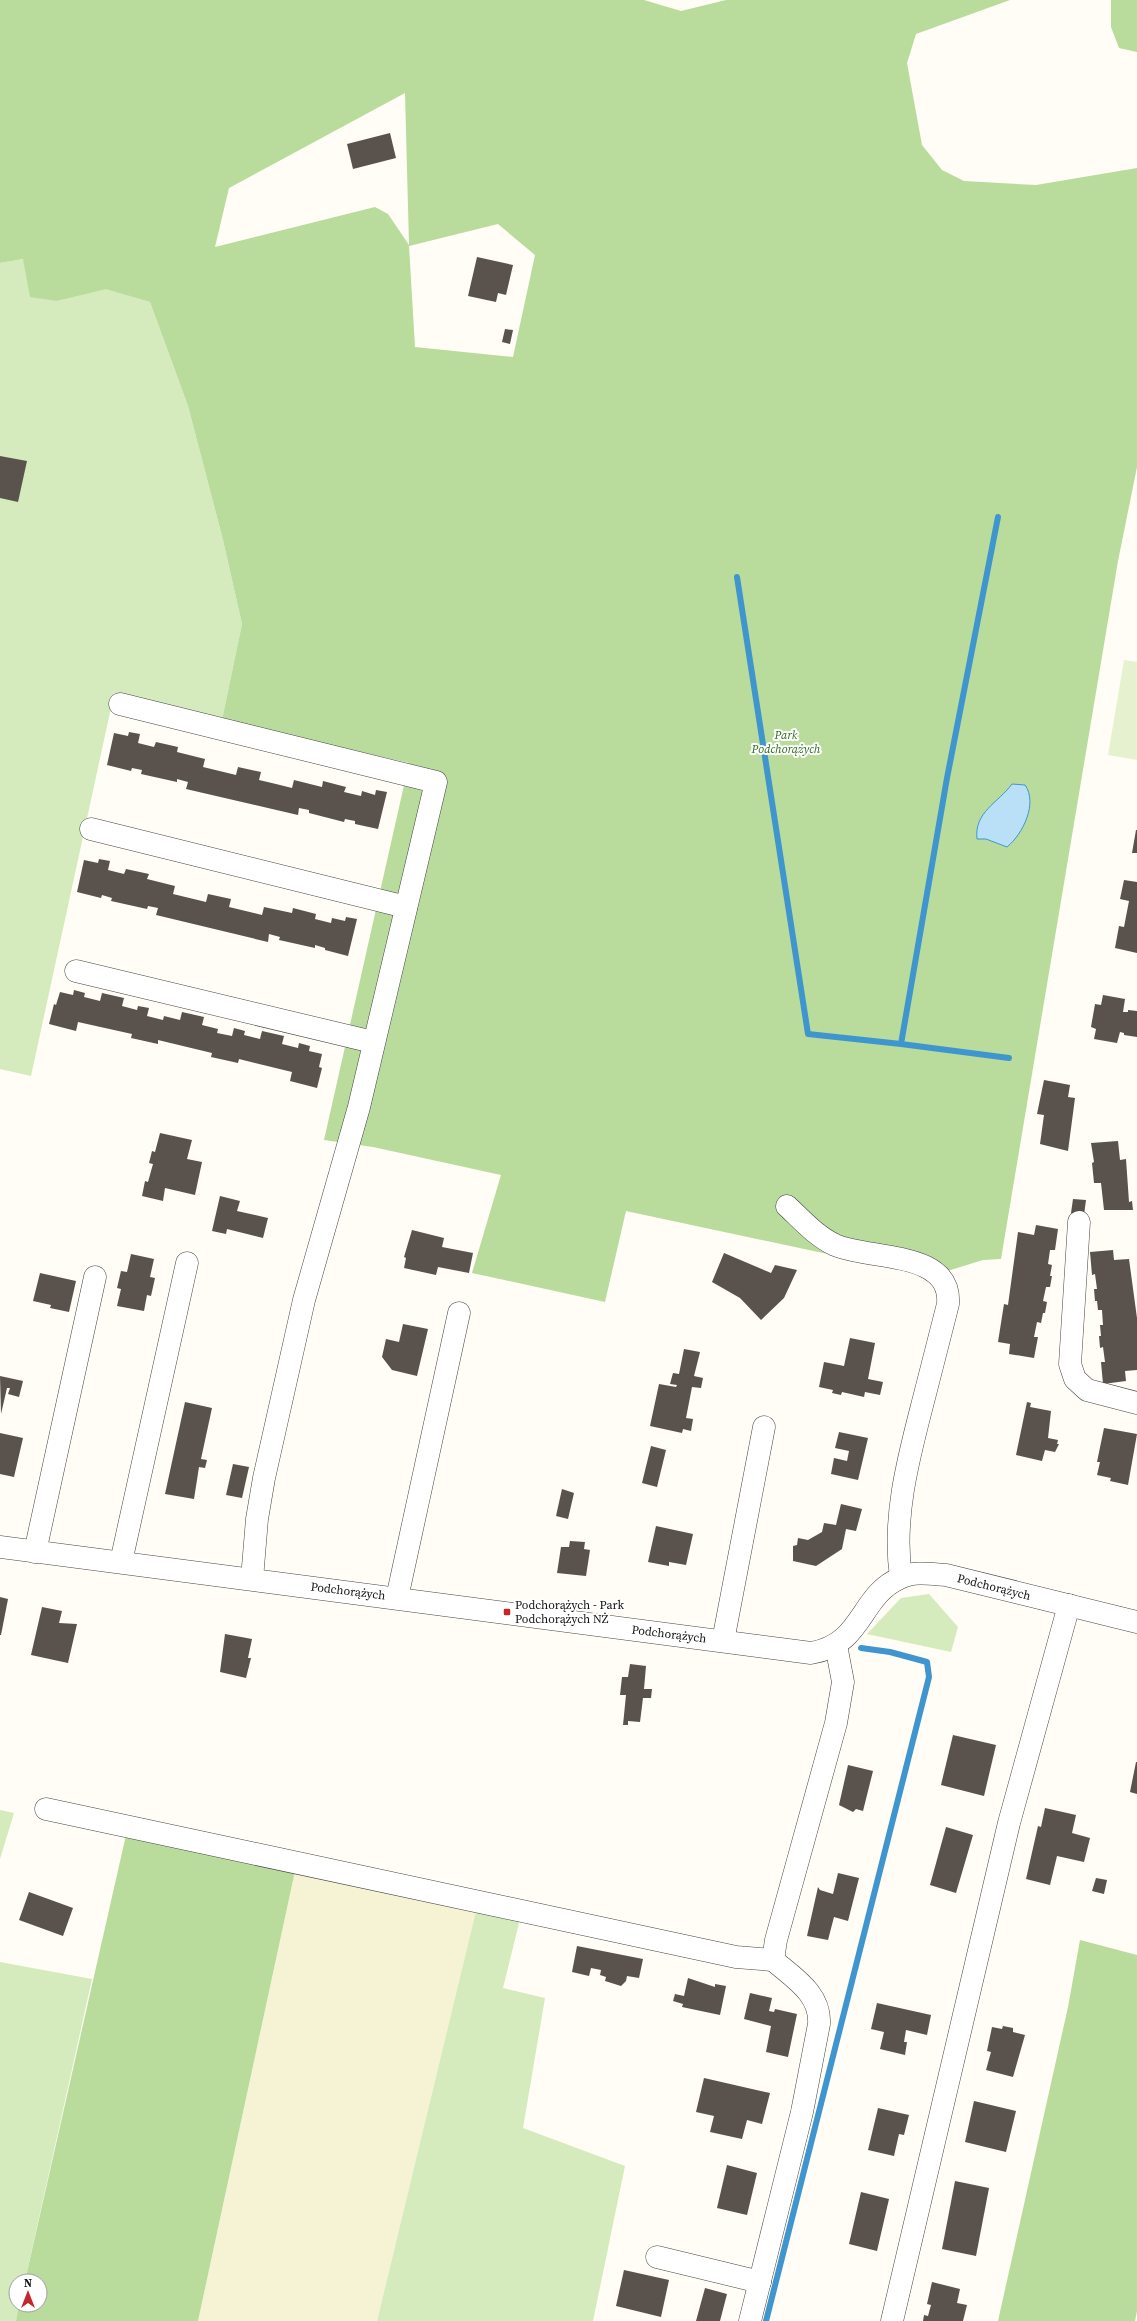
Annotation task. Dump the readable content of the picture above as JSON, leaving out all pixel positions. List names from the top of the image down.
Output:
{
  "streets": {
    "street": ["Podchorążych"]
  },
  "parks": ["Park Podchorążych"],
  "places": {
    "transit": ["Podchorążych - Park Podchorążych NŻ"]
  },
  "north": "top"
}
